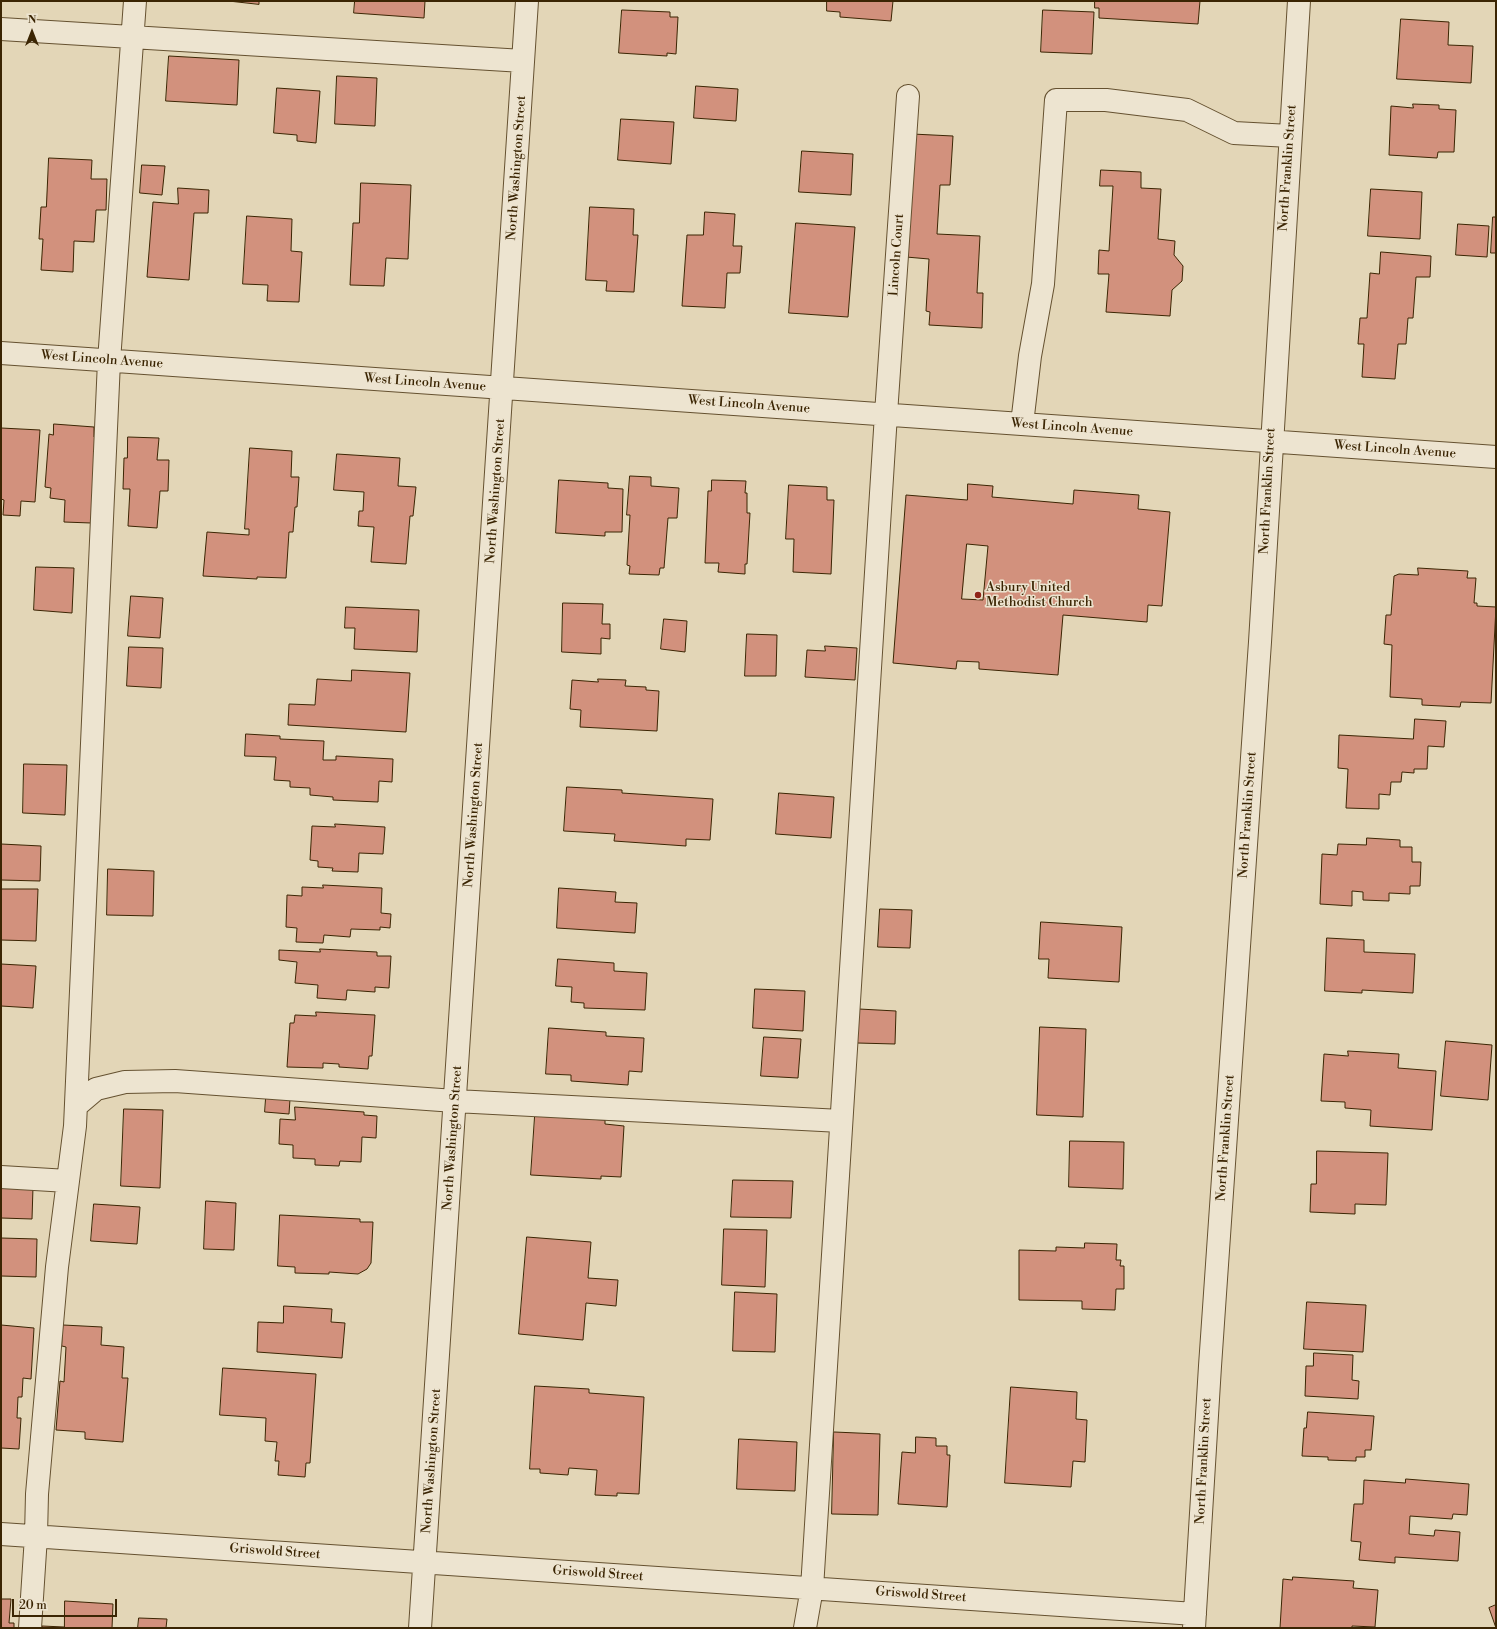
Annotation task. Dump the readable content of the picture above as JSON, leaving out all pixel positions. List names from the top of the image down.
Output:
{
  "streets": {
    "street": [
      "North Washington Street",
      "North Franklin Street",
      "Lincoln Court",
      "West Lincoln Avenue",
      "Griswold Street"
    ]
  },
  "crossings": [
    ["North Washington Street", "West Lincoln Avenue"],
    ["North Washington Street", "Griswold Street"],
    ["North Franklin Street", "West Lincoln Avenue"],
    ["North Franklin Street", "Griswold Street"],
    ["Lincoln Court", "West Lincoln Avenue"],
    ["Lincoln Court", "Griswold Street"]
  ],
  "places": ["Asbury United Methodist Church"],
  "scale_bar": "20 m",
  "north": "top"
}
